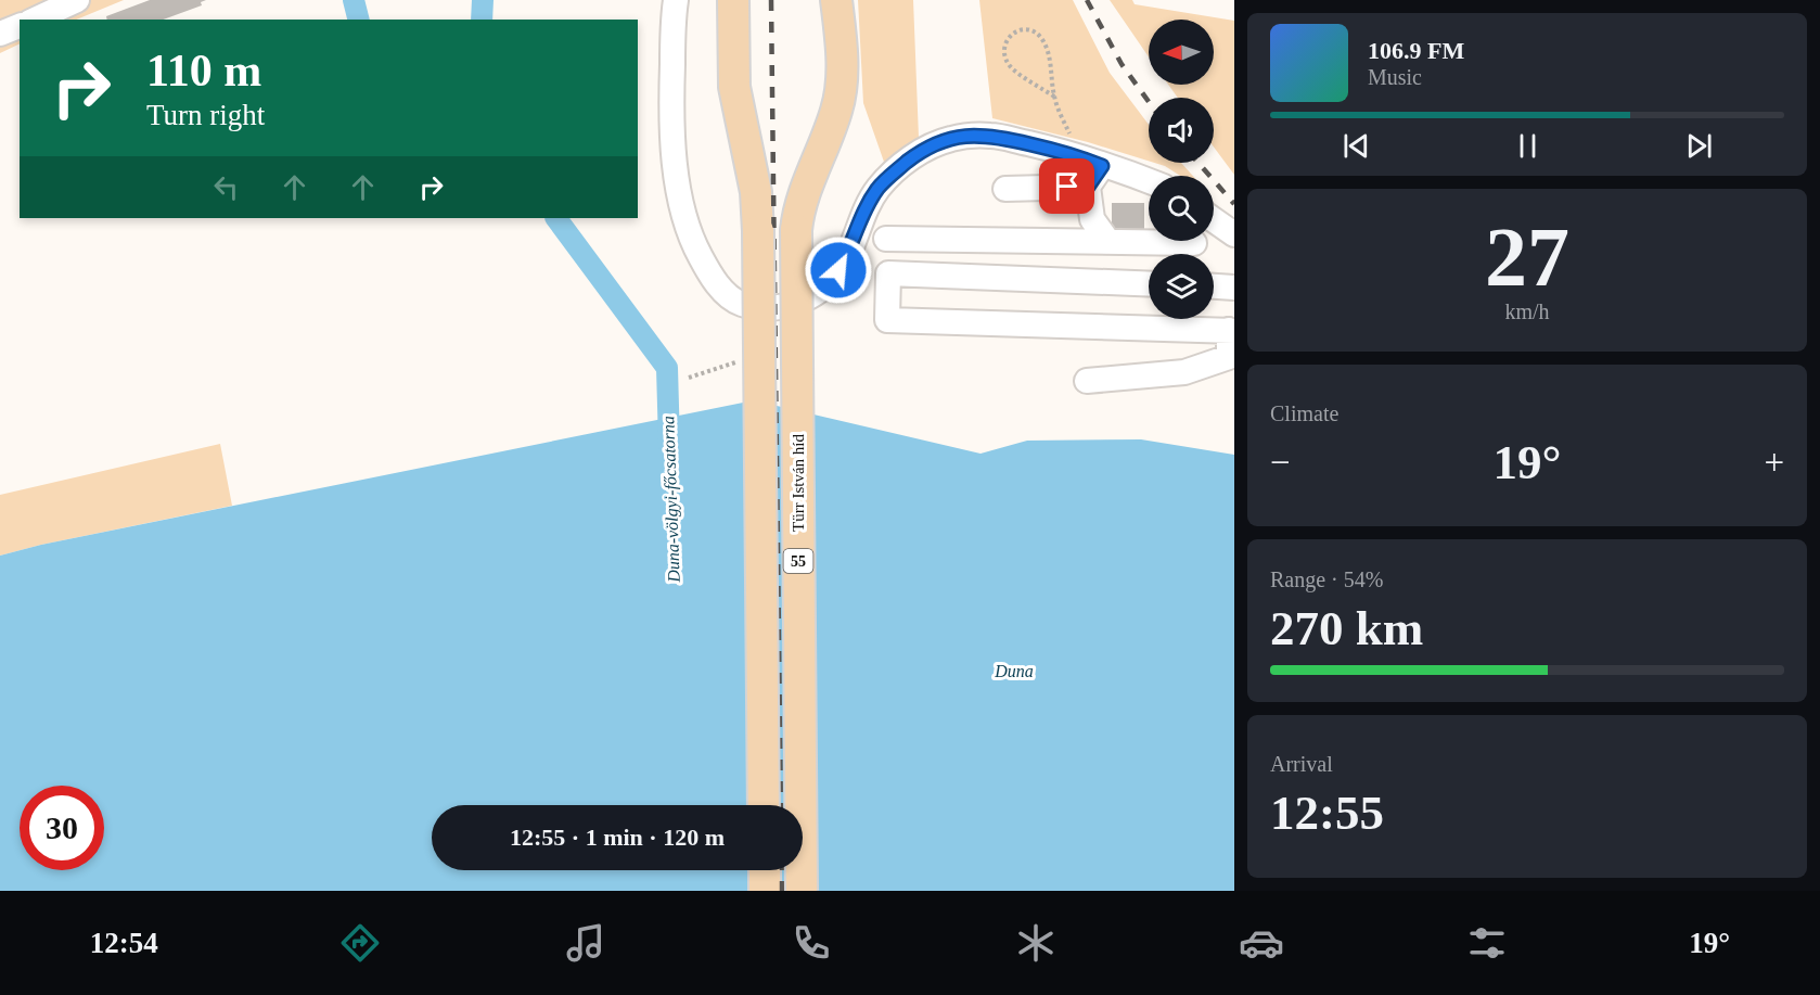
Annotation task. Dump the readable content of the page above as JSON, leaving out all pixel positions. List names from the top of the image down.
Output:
{
  "streets": {
    "main road": ["Türr István híd", "55"]
  },
  "water": ["Duna-völgyi-főcsatorna", "Duna"],
  "north": "left",
  "page": {
    "turn": ["110 m", "Turn right"],
    "song": ["106.9 FM", "Music"],
    "tile": [
      ["27", "km/h"],
      "Climate",
      ["Range · 54%", "270 km"],
      ["Arrival", "12:55"]
    ],
    "heat": ["−", "19°", "+"],
    "limit": "30",
    "trip": "12:55 · 1 min · 120 m",
    "tabs": ["12:54", "19°"]
  }
}
